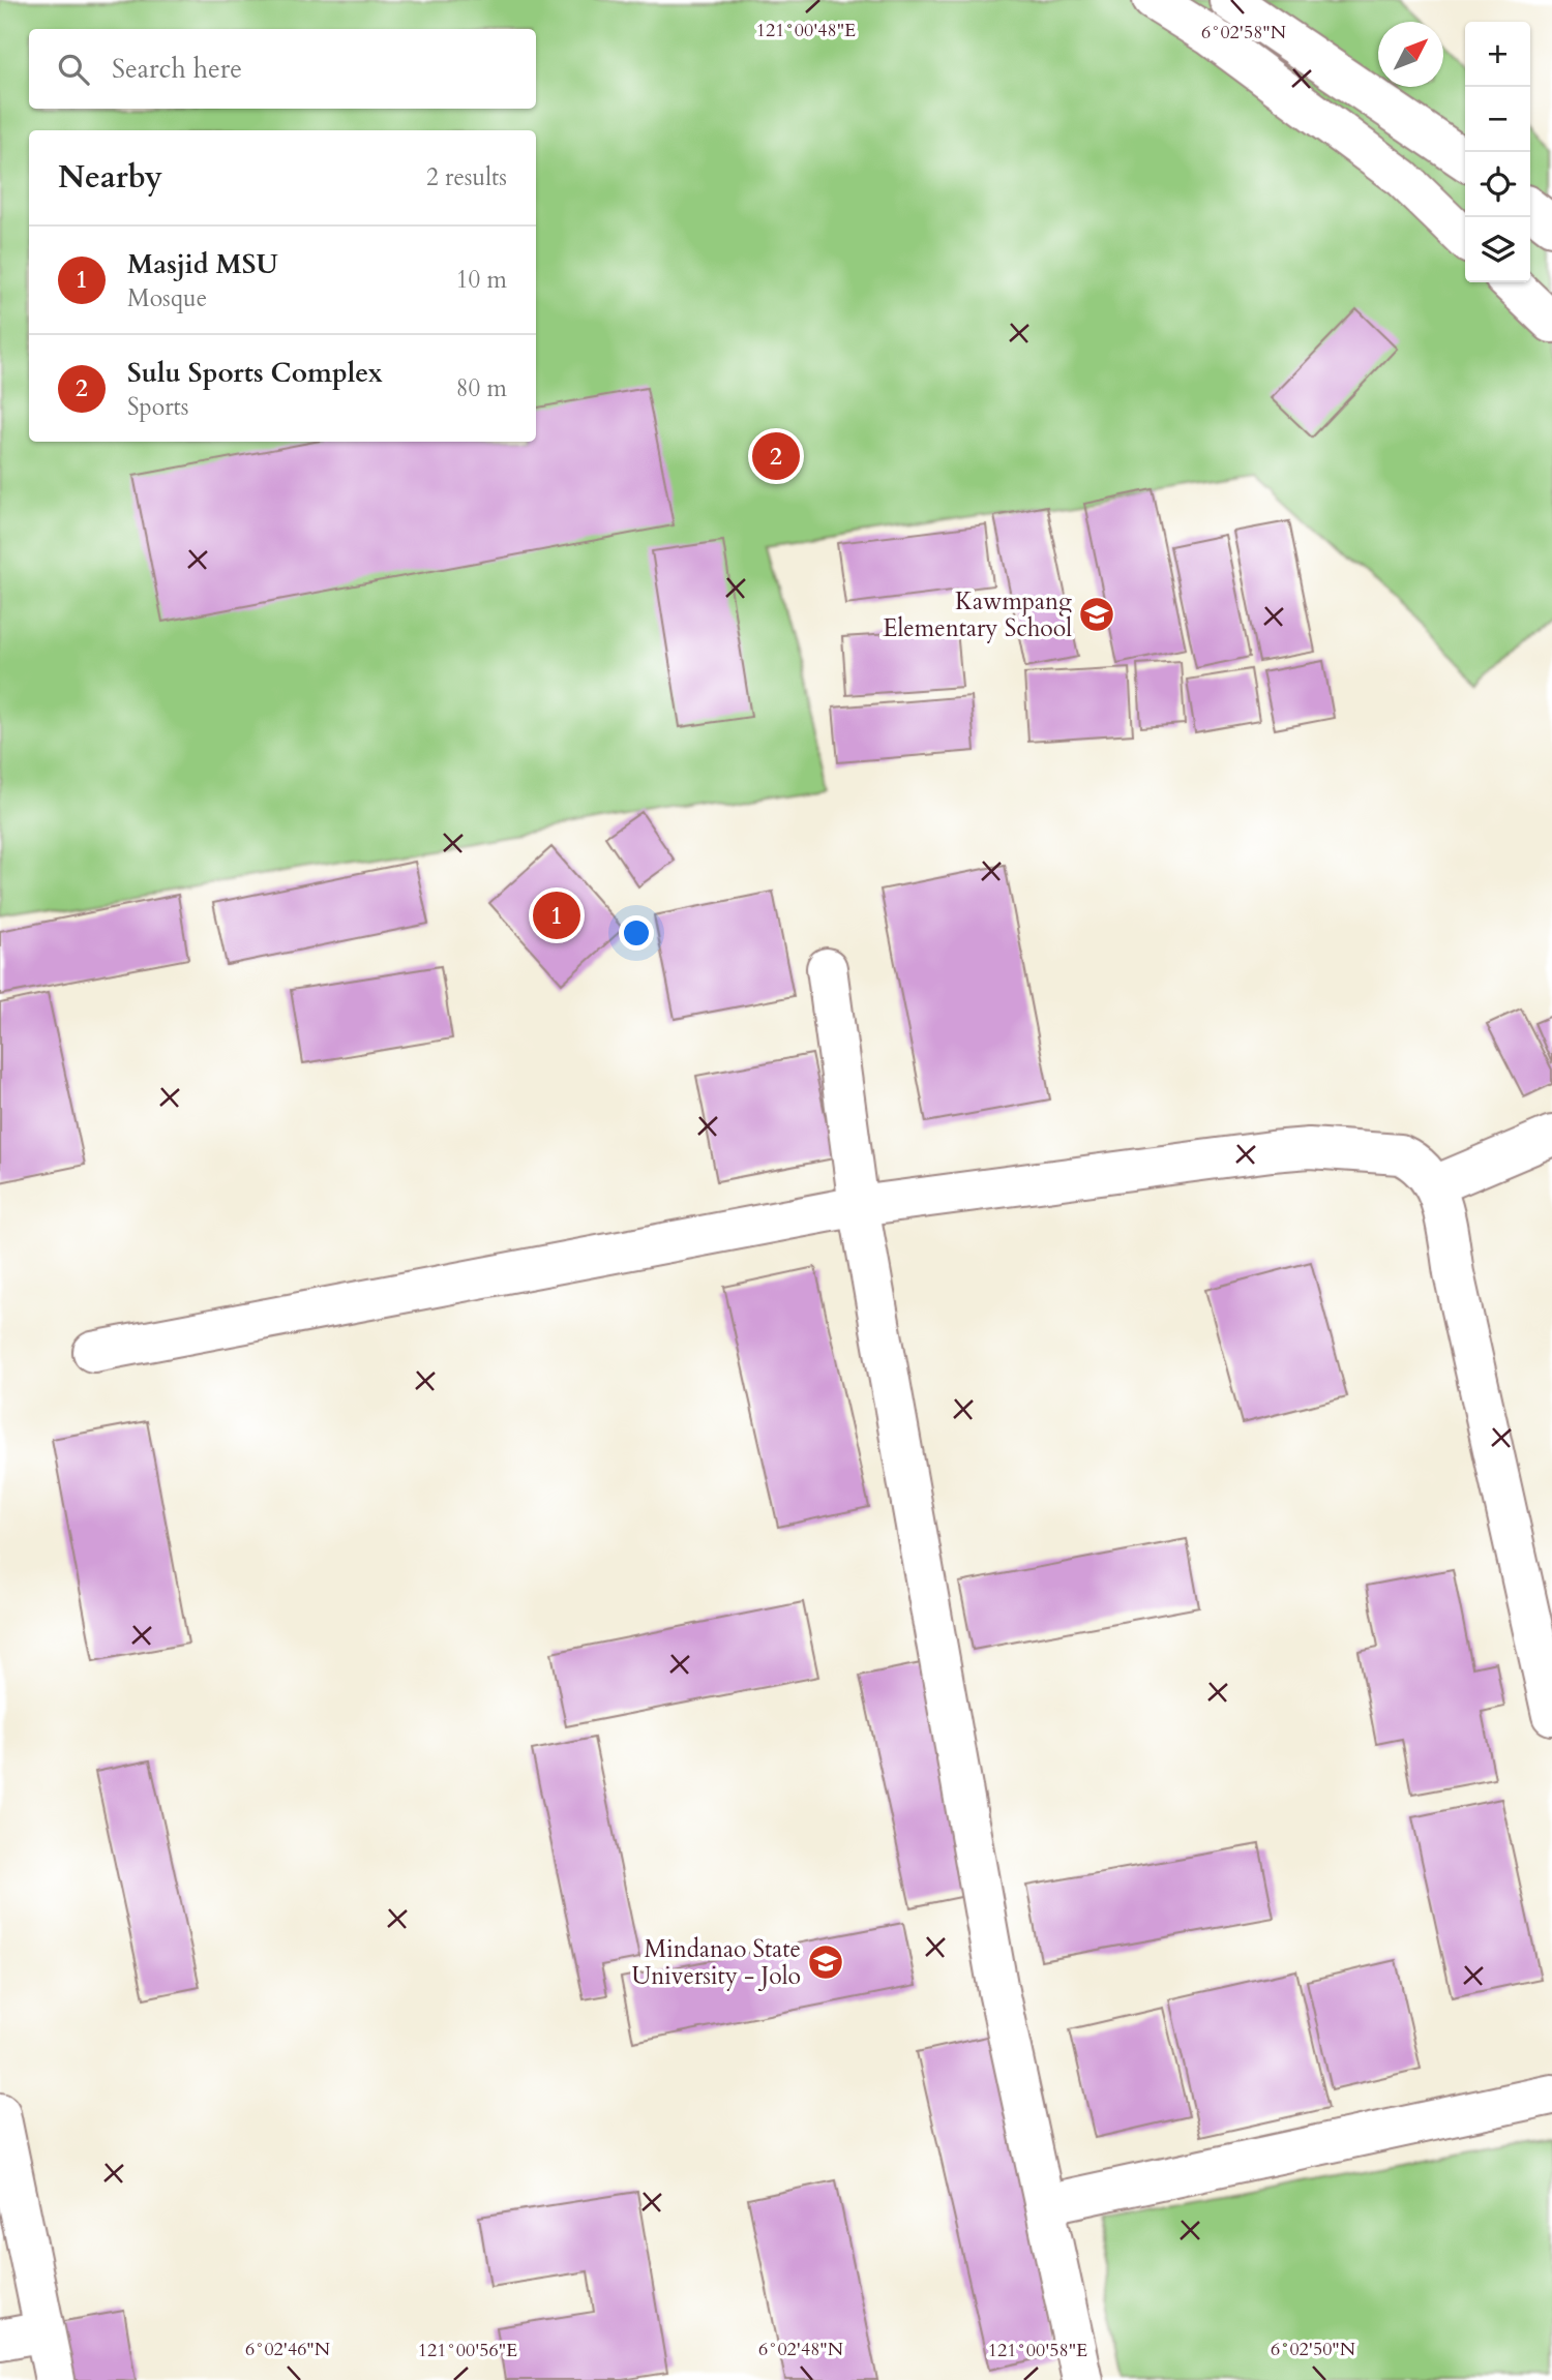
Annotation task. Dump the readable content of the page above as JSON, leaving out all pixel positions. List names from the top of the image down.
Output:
{
  "places": {
    "school or university": ["Kawmpang Elementary School", "Mindanao State University - Jolo"]
  },
  "north": "top right",
  "page": {
    "map_buttons": ["+", "−"],
    "search": "Search here",
    "heading": ["Nearby", "2 results"],
    "list": [
      {
        "mark": "1",
        "name": "Masjid MSU",
        "note": "Mosque",
        "value": "10 m"
      },
      {
        "mark": "2",
        "name": "Sulu Sports Complex",
        "note": "Sports",
        "value": "80 m"
      }
    ],
    "pins": ["2", "1"]
  },
  "coordinates": [
    "121°00'48\"E",
    "6°02'58\"N",
    "6°02'46\"N",
    "6°02'48\"N",
    "6°02'50\"N",
    "121°00'56\"E",
    "121°00'58\"E"
  ]
}
